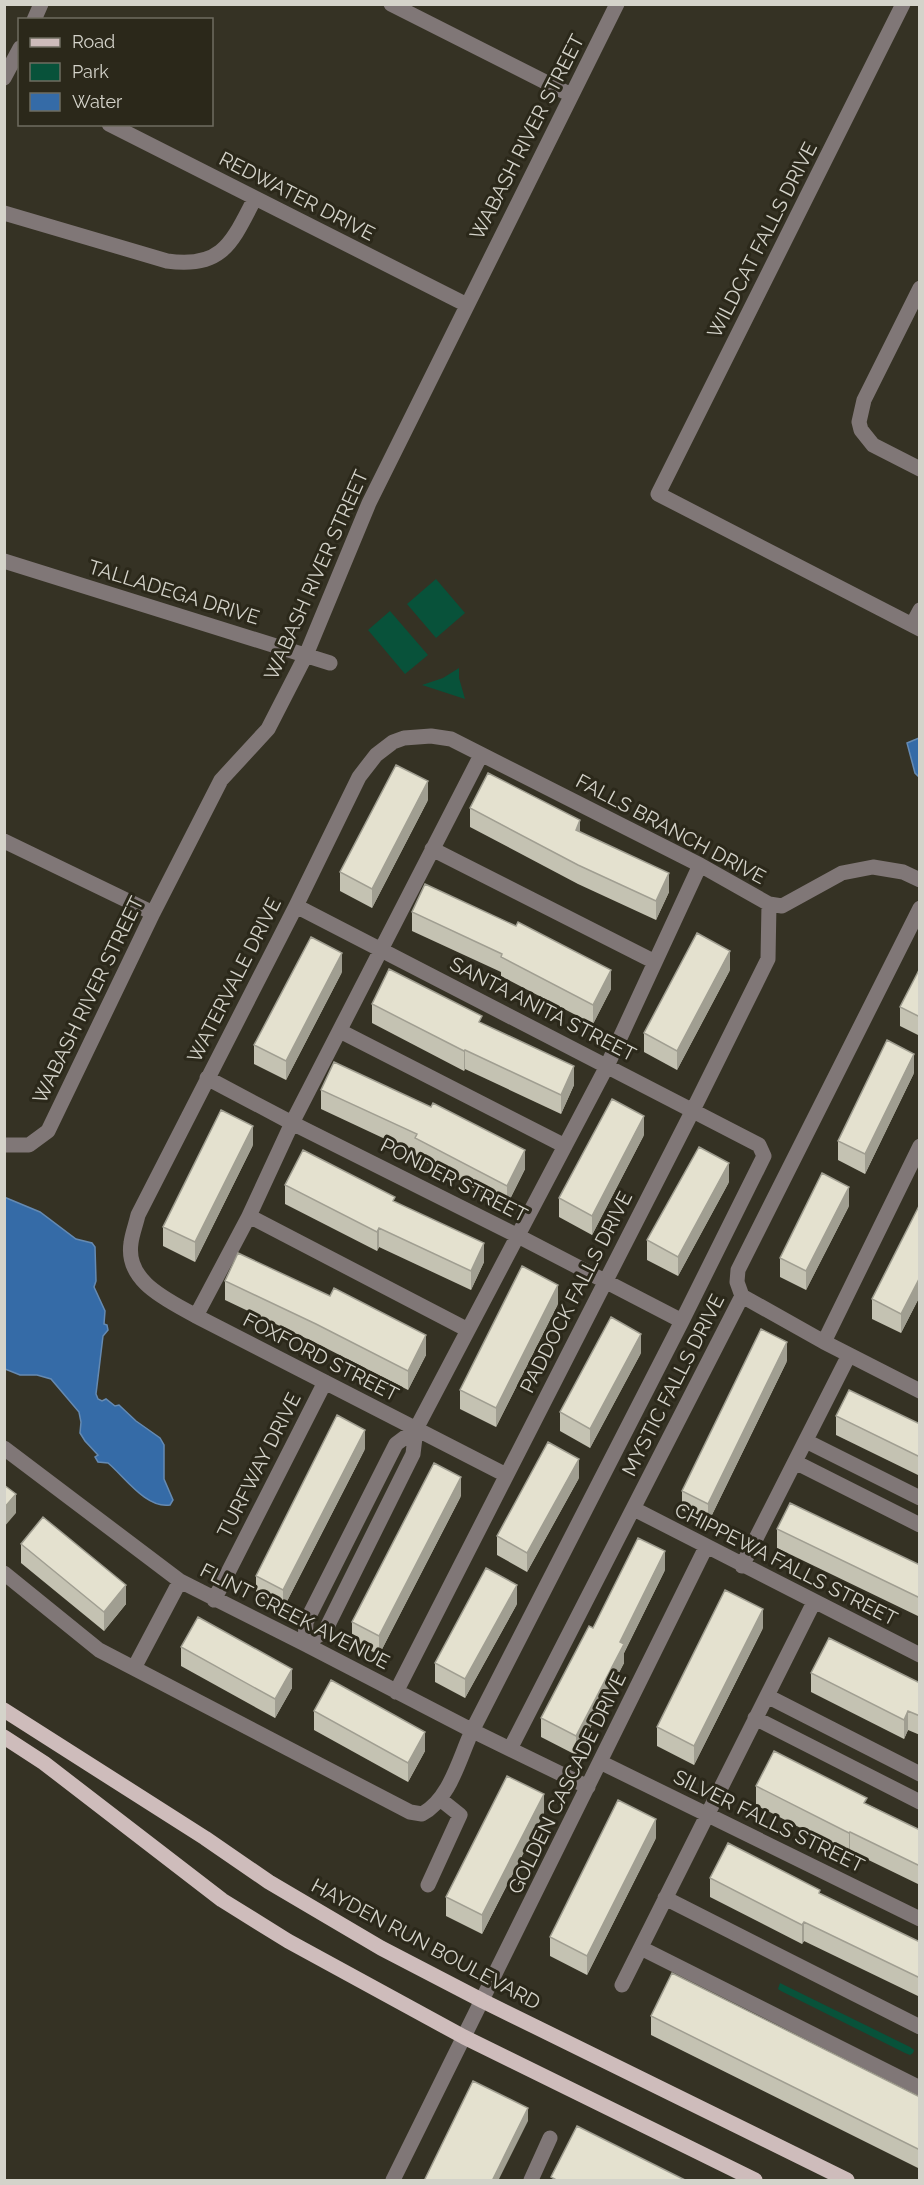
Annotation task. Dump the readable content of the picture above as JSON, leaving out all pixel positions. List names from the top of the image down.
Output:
{
  "streets": {
    "main road": ["HAYDEN RUN BOULEVARD"],
    "street": [
      "WABASH RIVER STREET",
      "REDWATER DRIVE",
      "WILDCAT FALLS DRIVE",
      "TALLADEGA DRIVE",
      "FALLS BRANCH DRIVE",
      "WATERVALE DRIVE",
      "SANTA ANITA STREET",
      "PONDER STREET",
      "PADDOCK FALLS DRIVE",
      "FOXFORD STREET",
      "MYSTIC FALLS DRIVE",
      "TURFWAY DRIVE",
      "CHIPPEWA FALLS STREET",
      "FLINT CREEK AVENUE",
      "GOLDEN CASCADE DRIVE",
      "SILVER FALLS STREET"
    ]
  },
  "crossings": [
    ["WABASH RIVER STREET", "REDWATER DRIVE"],
    ["WABASH RIVER STREET", "TALLADEGA DRIVE"],
    ["FALLS BRANCH DRIVE", "WATERVALE DRIVE"],
    ["FALLS BRANCH DRIVE", "PADDOCK FALLS DRIVE"],
    ["WATERVALE DRIVE", "SANTA ANITA STREET"],
    ["WATERVALE DRIVE", "PONDER STREET"],
    ["WATERVALE DRIVE", "FOXFORD STREET"],
    ["SANTA ANITA STREET", "PONDER STREET"],
    ["SANTA ANITA STREET", "PADDOCK FALLS DRIVE"],
    ["PONDER STREET", "PADDOCK FALLS DRIVE"],
    ["PADDOCK FALLS DRIVE", "FOXFORD STREET"],
    ["PADDOCK FALLS DRIVE", "FLINT CREEK AVENUE"],
    ["FOXFORD STREET", "TURFWAY DRIVE"],
    ["MYSTIC FALLS DRIVE", "CHIPPEWA FALLS STREET"],
    ["MYSTIC FALLS DRIVE", "FLINT CREEK AVENUE"],
    ["TURFWAY DRIVE", "FLINT CREEK AVENUE"],
    ["CHIPPEWA FALLS STREET", "GOLDEN CASCADE DRIVE"],
    ["FLINT CREEK AVENUE", "GOLDEN CASCADE DRIVE"],
    ["GOLDEN CASCADE DRIVE", "SILVER FALLS STREET"],
    ["GOLDEN CASCADE DRIVE", "HAYDEN RUN BOULEVARD"]
  ],
  "legend": ["Road", "Park", "Water"]
}
